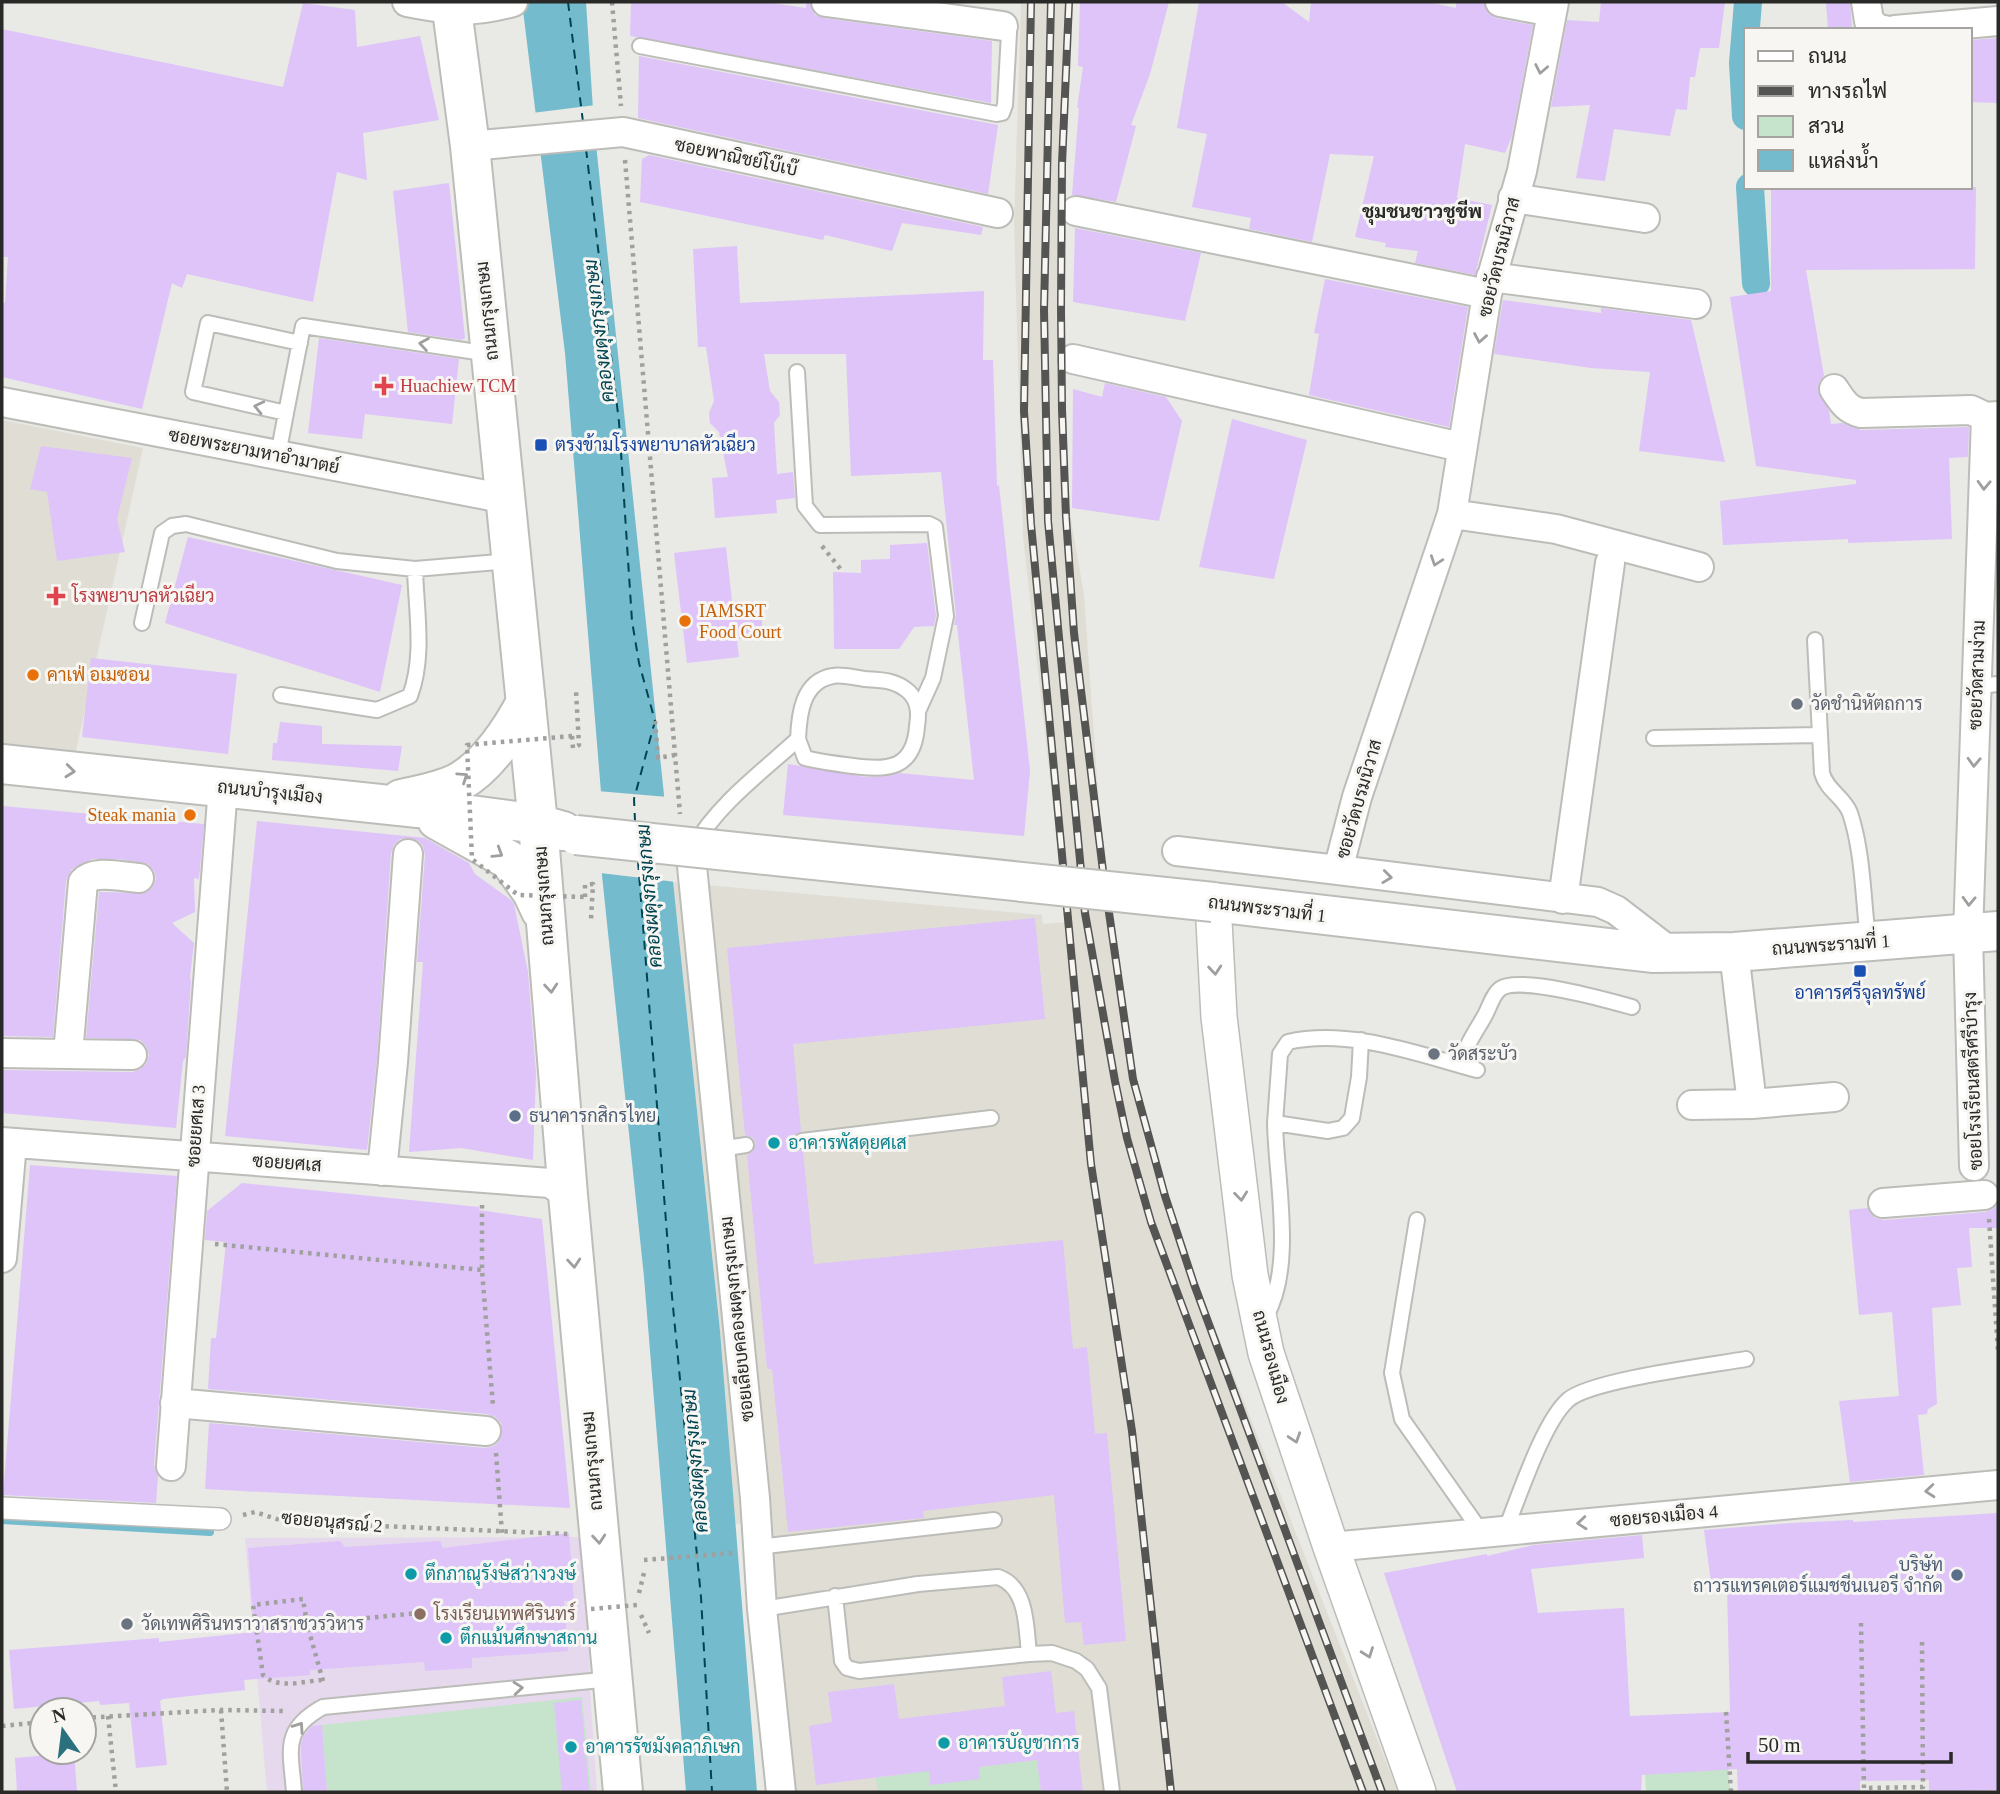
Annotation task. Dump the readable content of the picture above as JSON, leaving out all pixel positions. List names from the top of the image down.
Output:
{
  "streets": {
    "main road": ["ถนนกรุงเกษม", "ถนนบำรุงเมือง", "ถนนพระรามที่ 1"],
    "street": [
      "ซอยพาณิชย์โบ๊เบ๊",
      "ซอยวัดบรมนิวาส",
      "ซอยพระยามหาอำมาตย์",
      "ซอยวัดสามง่าม",
      "ซอยโรงเรียนสตรีศรีบำรุง",
      "ซอยยศเส 3",
      "ซอยยศเส",
      "ซอยเลียบคลองผดุงกรุงเกษม",
      "ถนนรองเมือง",
      "ซอยรองเมือง 4"
    ],
    "path": ["ซอยอนุสรณ์ 2"]
  },
  "crossings": [
    ["ซอยพาณิชย์โบ๊เบ๊", "ถนนกรุงเกษม"],
    ["ซอยวัดบรมนิวาส", "ถนนพระรามที่ 1"],
    ["ถนนกรุงเกษม", "ซอยพระยามหาอำมาตย์"],
    ["ถนนกรุงเกษม", "ถนนบำรุงเมือง"],
    ["ถนนกรุงเกษม", "ถนนพระรามที่ 1"],
    ["ถนนกรุงเกษม", "ซอยยศเส"],
    ["ซอยวัดสามง่าม", "ถนนพระรามที่ 1"],
    ["ซอยวัดสามง่าม", "ซอยโรงเรียนสตรีศรีบำรุง"],
    ["ถนนบำรุงเมือง", "ถนนพระรามที่ 1"],
    ["ถนนบำรุงเมือง", "ซอยยศเส 3"],
    ["ถนนพระรามที่ 1", "ซอยโรงเรียนสตรีศรีบำรุง"],
    ["ถนนพระรามที่ 1", "ซอยเลียบคลองผดุงกรุงเกษม"],
    ["ถนนพระรามที่ 1", "ถนนรองเมือง"],
    ["ซอยยศเส 3", "ซอยยศเส"],
    ["ถนนรองเมือง", "ซอยรองเมือง 4"]
  ],
  "one_way": [
    "ถนนกรุงเกษม",
    "ซอยวัดสามง่าม",
    "ถนนบำรุงเมือง",
    "ถนนรองเมือง",
    "ซอยรองเมือง 4"
  ],
  "districts": ["ชุมชนชาวชูชีพ"],
  "water": ["คลองผดุงกรุงเกษม"],
  "places": {
    "health": ["Huachiew TCM", "โรงพยาบาลหัวเฉียว"],
    "transit": ["ตรงข้ามโรงพยาบาลหัวเฉียว", "อาคารศรีจุลทรัพย์"],
    "other": [
      "IAMSRT Food Court",
      "คาเฟ่ อเมซอน",
      "วัดชำนิหัตถการ",
      "Steak mania",
      "วัดสระบัว",
      "ธนาคารกสิกรไทย",
      "อาคารพัสดุยศเส",
      "ตึกภาณุรังษีสว่างวงษ์",
      "บริษัท ถาวรแทรคเตอร์แมชชีนเนอรี จำกัด",
      "โรงเรียนเทพศิรินทร์",
      "วัดเทพศิรินทราวาสราชวรวิหาร",
      "ตึกแม้นศึกษาสถาน",
      "อาคารบัญชาการ",
      "อาคารรัชมังคลาภิเษก"
    ]
  },
  "legend": [
    "ถนน",
    "ทางรถไฟ",
    "สวน",
    "แหล่งน้ำ"
  ],
  "scale_bar": "50 m",
  "north": "top"
}
